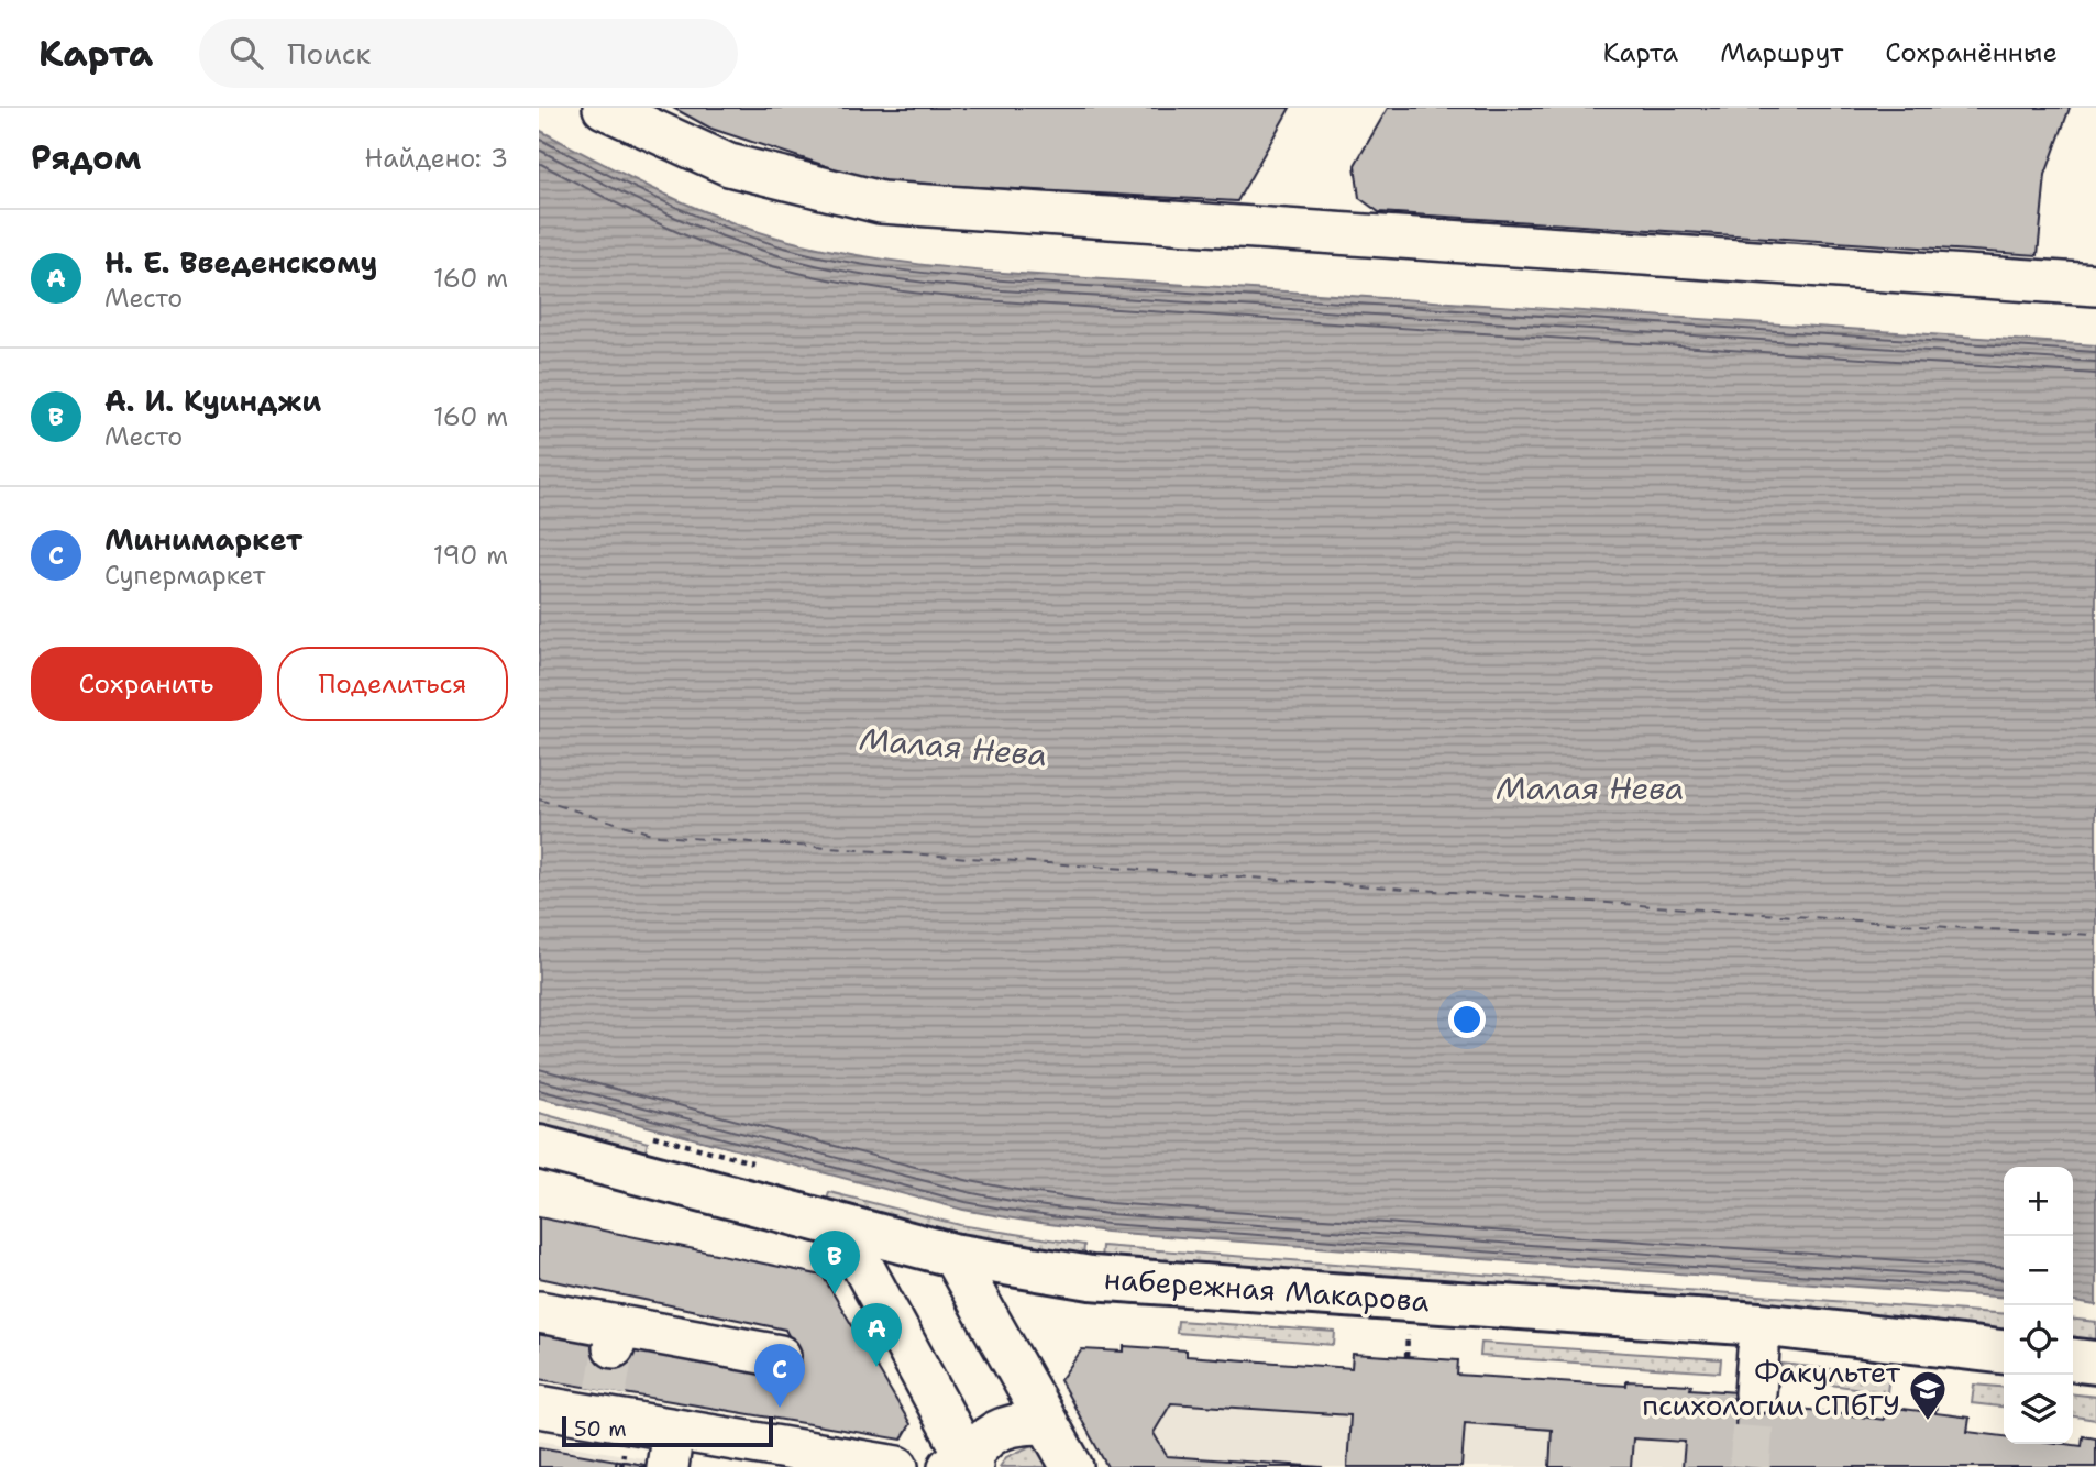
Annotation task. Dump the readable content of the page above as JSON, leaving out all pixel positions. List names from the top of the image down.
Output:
{
  "streets": {
    "main road": ["набережная Макарова"]
  },
  "water": ["Малая Нева"],
  "places": {
    "school or university": ["Факультет психологии СПбГУ"]
  },
  "scale_bar": "50 m",
  "page": {
    "header": "Карта",
    "search": "Поиск",
    "nav": ["Карта", "Маршрут", "Сохранённые"],
    "heading": ["Рядом", "Найдено: 3"],
    "list": [
      {
        "mark": "A",
        "name": "Н. Е. Введенскому",
        "note": "Место",
        "value": "160 m"
      },
      {
        "mark": "B",
        "name": "А. И. Куинджи",
        "note": "Место",
        "value": "160 m"
      },
      {
        "mark": "C",
        "name": "Минимаркет",
        "note": "Супермаркет",
        "value": "190 m"
      }
    ],
    "buttons": ["Сохранить", "Поделиться"],
    "map_buttons": ["+", "−"],
    "pins": ["B", "A", "C"],
    "scale": "50 m"
  }
}
